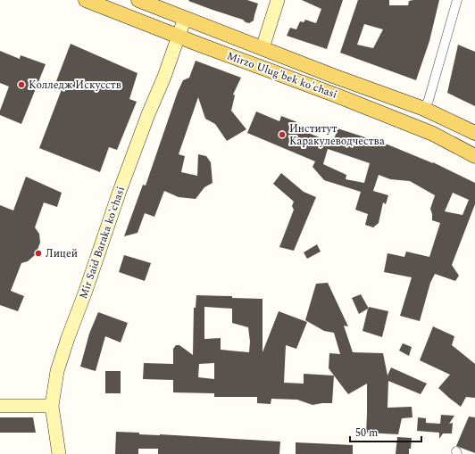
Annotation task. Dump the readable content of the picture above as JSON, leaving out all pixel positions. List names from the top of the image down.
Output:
{
  "streets": {
    "main road": ["Mirzo Ulug'bek ko'chasi"],
    "street": ["Mir Said Baraka ko'chasi"]
  },
  "crossings": [
    ["Mirzo Ulug'bek ko'chasi", "Mir Said Baraka ko'chasi"]
  ],
  "places": ["Колледж Искусств", "Институт Каракулеводчества", "Лицей"],
  "scale_bar": "50 m"
}
